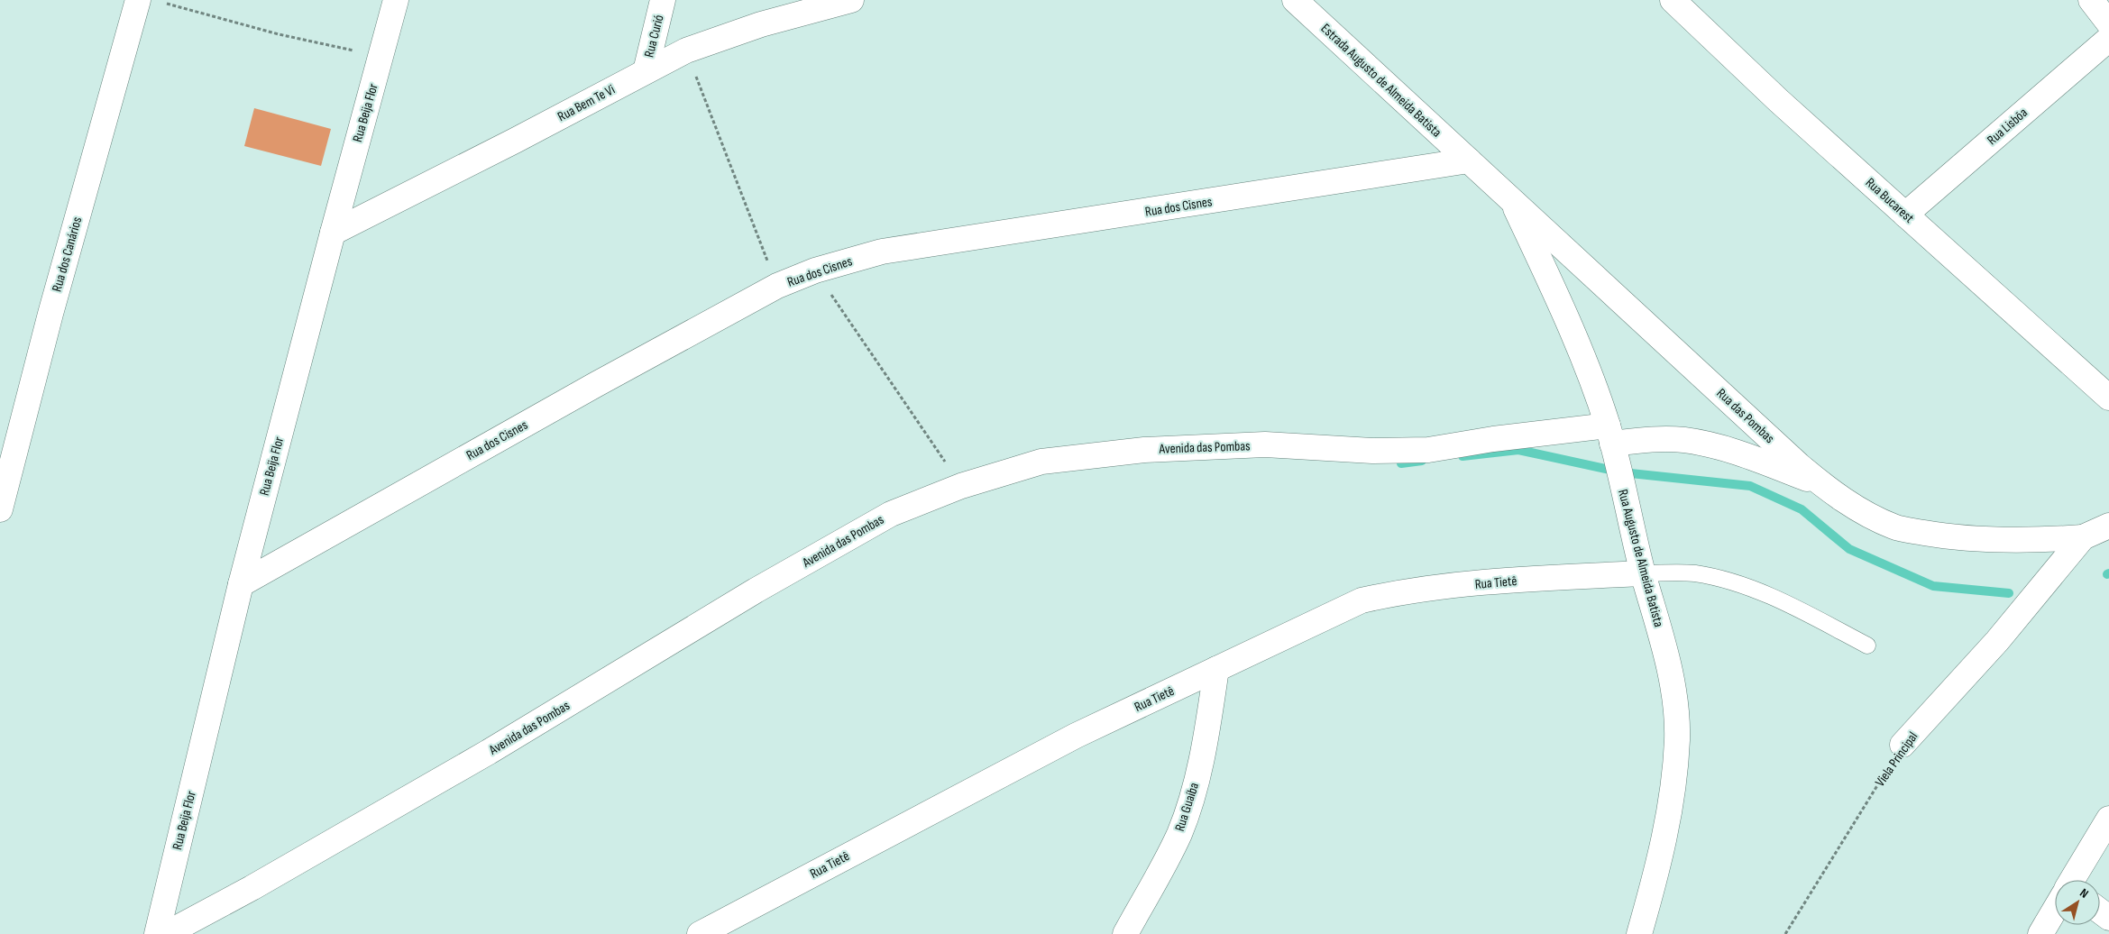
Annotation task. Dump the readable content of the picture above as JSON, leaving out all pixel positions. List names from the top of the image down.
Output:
{
  "streets": {
    "street": [
      "Rua Curió",
      "Estrada Augusto de Almeida Batista",
      "Rua Bem Te Vi",
      "Rua Beija Flor",
      "Rua Lisbôa",
      "Rua Bucarest",
      "Rua dos Cisnes",
      "Rua dos Canários",
      "Rua das Pombas",
      "Avenida das Pombas",
      "Rua Augusto de Almeida Batista",
      "Rua Tietê",
      "Viela Principal",
      "Rua Guaíba"
    ]
  },
  "crossings": [
    ["Rua Curió", "Rua Bem Te Vi"],
    ["Estrada Augusto de Almeida Batista", "Rua dos Cisnes"],
    ["Estrada Augusto de Almeida Batista", "Rua das Pombas"],
    ["Rua Bem Te Vi", "Rua Beija Flor"],
    ["Rua Beija Flor", "Rua dos Cisnes"],
    ["Rua Lisbôa", "Rua Bucarest"],
    ["Rua dos Cisnes", "Rua das Pombas"],
    ["Rua das Pombas", "Avenida das Pombas"],
    ["Rua das Pombas", "Rua Augusto de Almeida Batista"],
    ["Rua das Pombas", "Viela Principal"],
    ["Avenida das Pombas", "Rua Augusto de Almeida Batista"],
    ["Rua Augusto de Almeida Batista", "Rua Tietê"],
    ["Rua Tietê", "Rua Guaíba"]
  ],
  "north": "top right"
}
